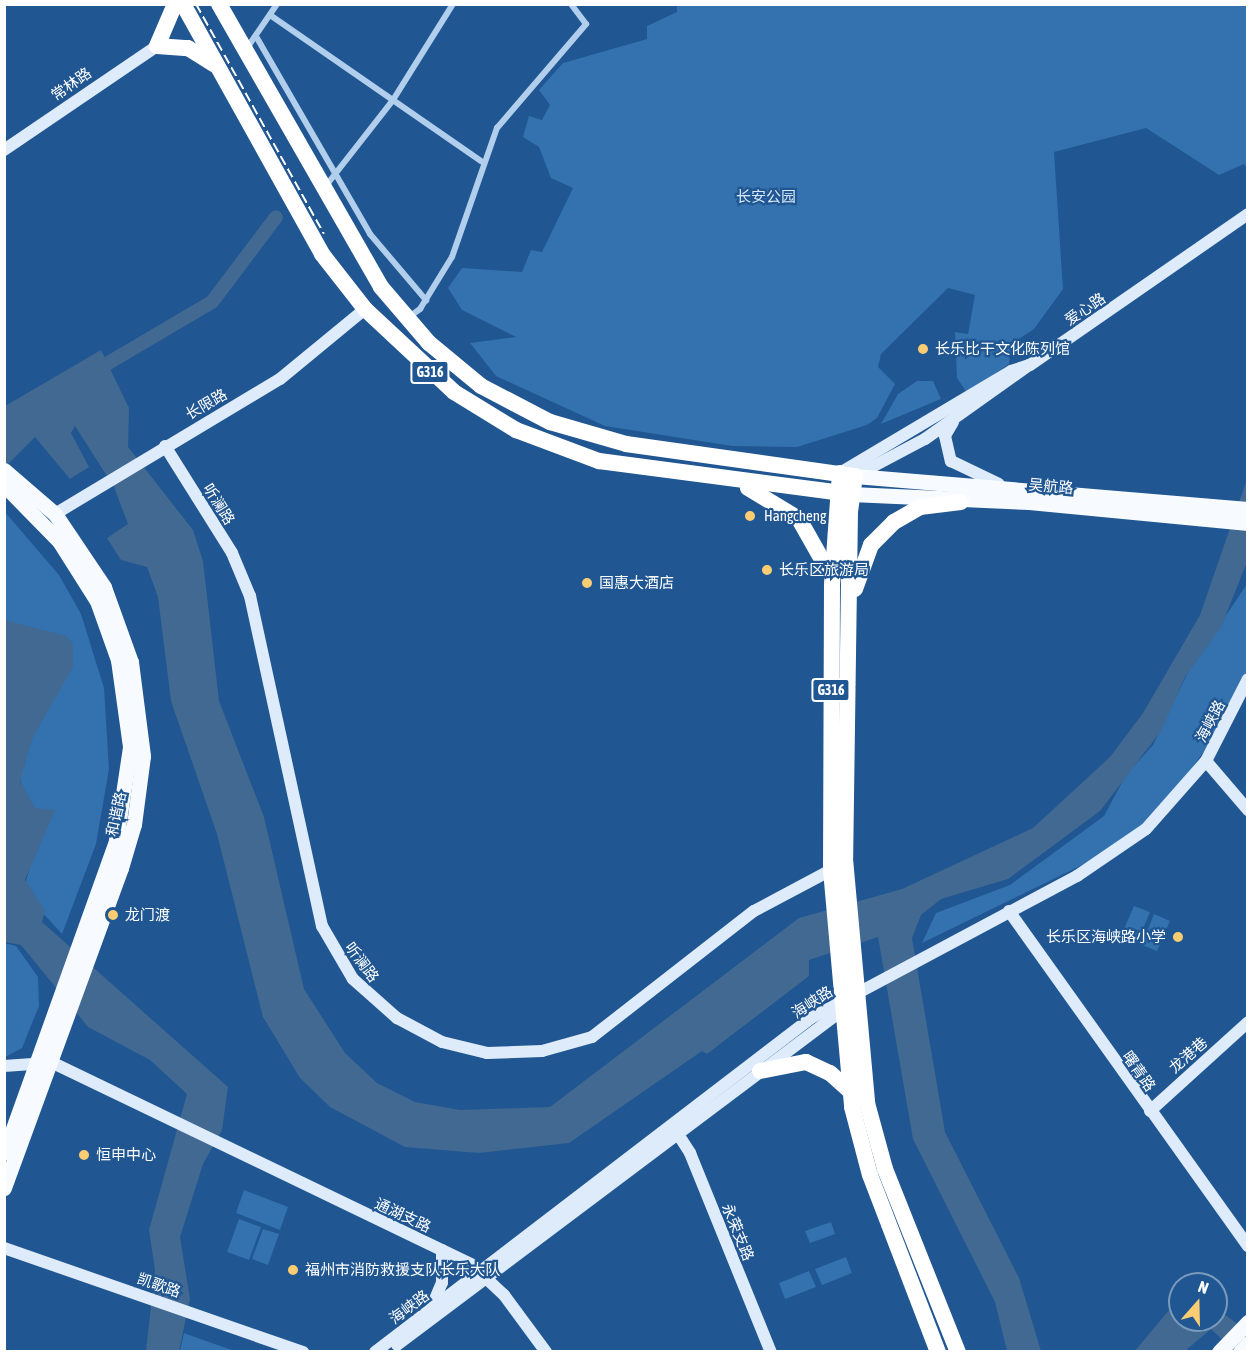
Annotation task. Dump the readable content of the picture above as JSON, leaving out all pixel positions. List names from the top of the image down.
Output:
{
  "streets": {
    "highway": ["G316"],
    "main road": ["吴航路", "和谐路"],
    "street": [
      "常林路",
      "爱心路",
      "长限路",
      "听澜路",
      "海峡路",
      "龙港巷",
      "曙青路",
      "通湖支路",
      "永荣支路",
      "凯歌路"
    ]
  },
  "crossings": [
    ["爱心路", "G316"],
    ["爱心路", "吴航路"],
    ["G316", "长限路"],
    ["G316", "吴航路"],
    ["G316", "听澜路"],
    ["G316", "海峡路"],
    ["长限路", "听澜路"],
    ["长限路", "和谐路"],
    ["海峡路", "曙青路"],
    ["海峡路", "通湖支路"],
    ["海峡路", "永荣支路"],
    ["和谐路", "通湖支路"],
    ["龙港巷", "曙青路"]
  ],
  "parks": ["长安公园"],
  "places": [
    "长乐比干文化陈列馆",
    "Hangcheng",
    "长乐区旅游局",
    "国惠大酒店",
    "龙门渡",
    "长乐区海峡路小学",
    "恒申中心",
    "福州市消防救援支队长乐大队"
  ],
  "north": "top"
}
